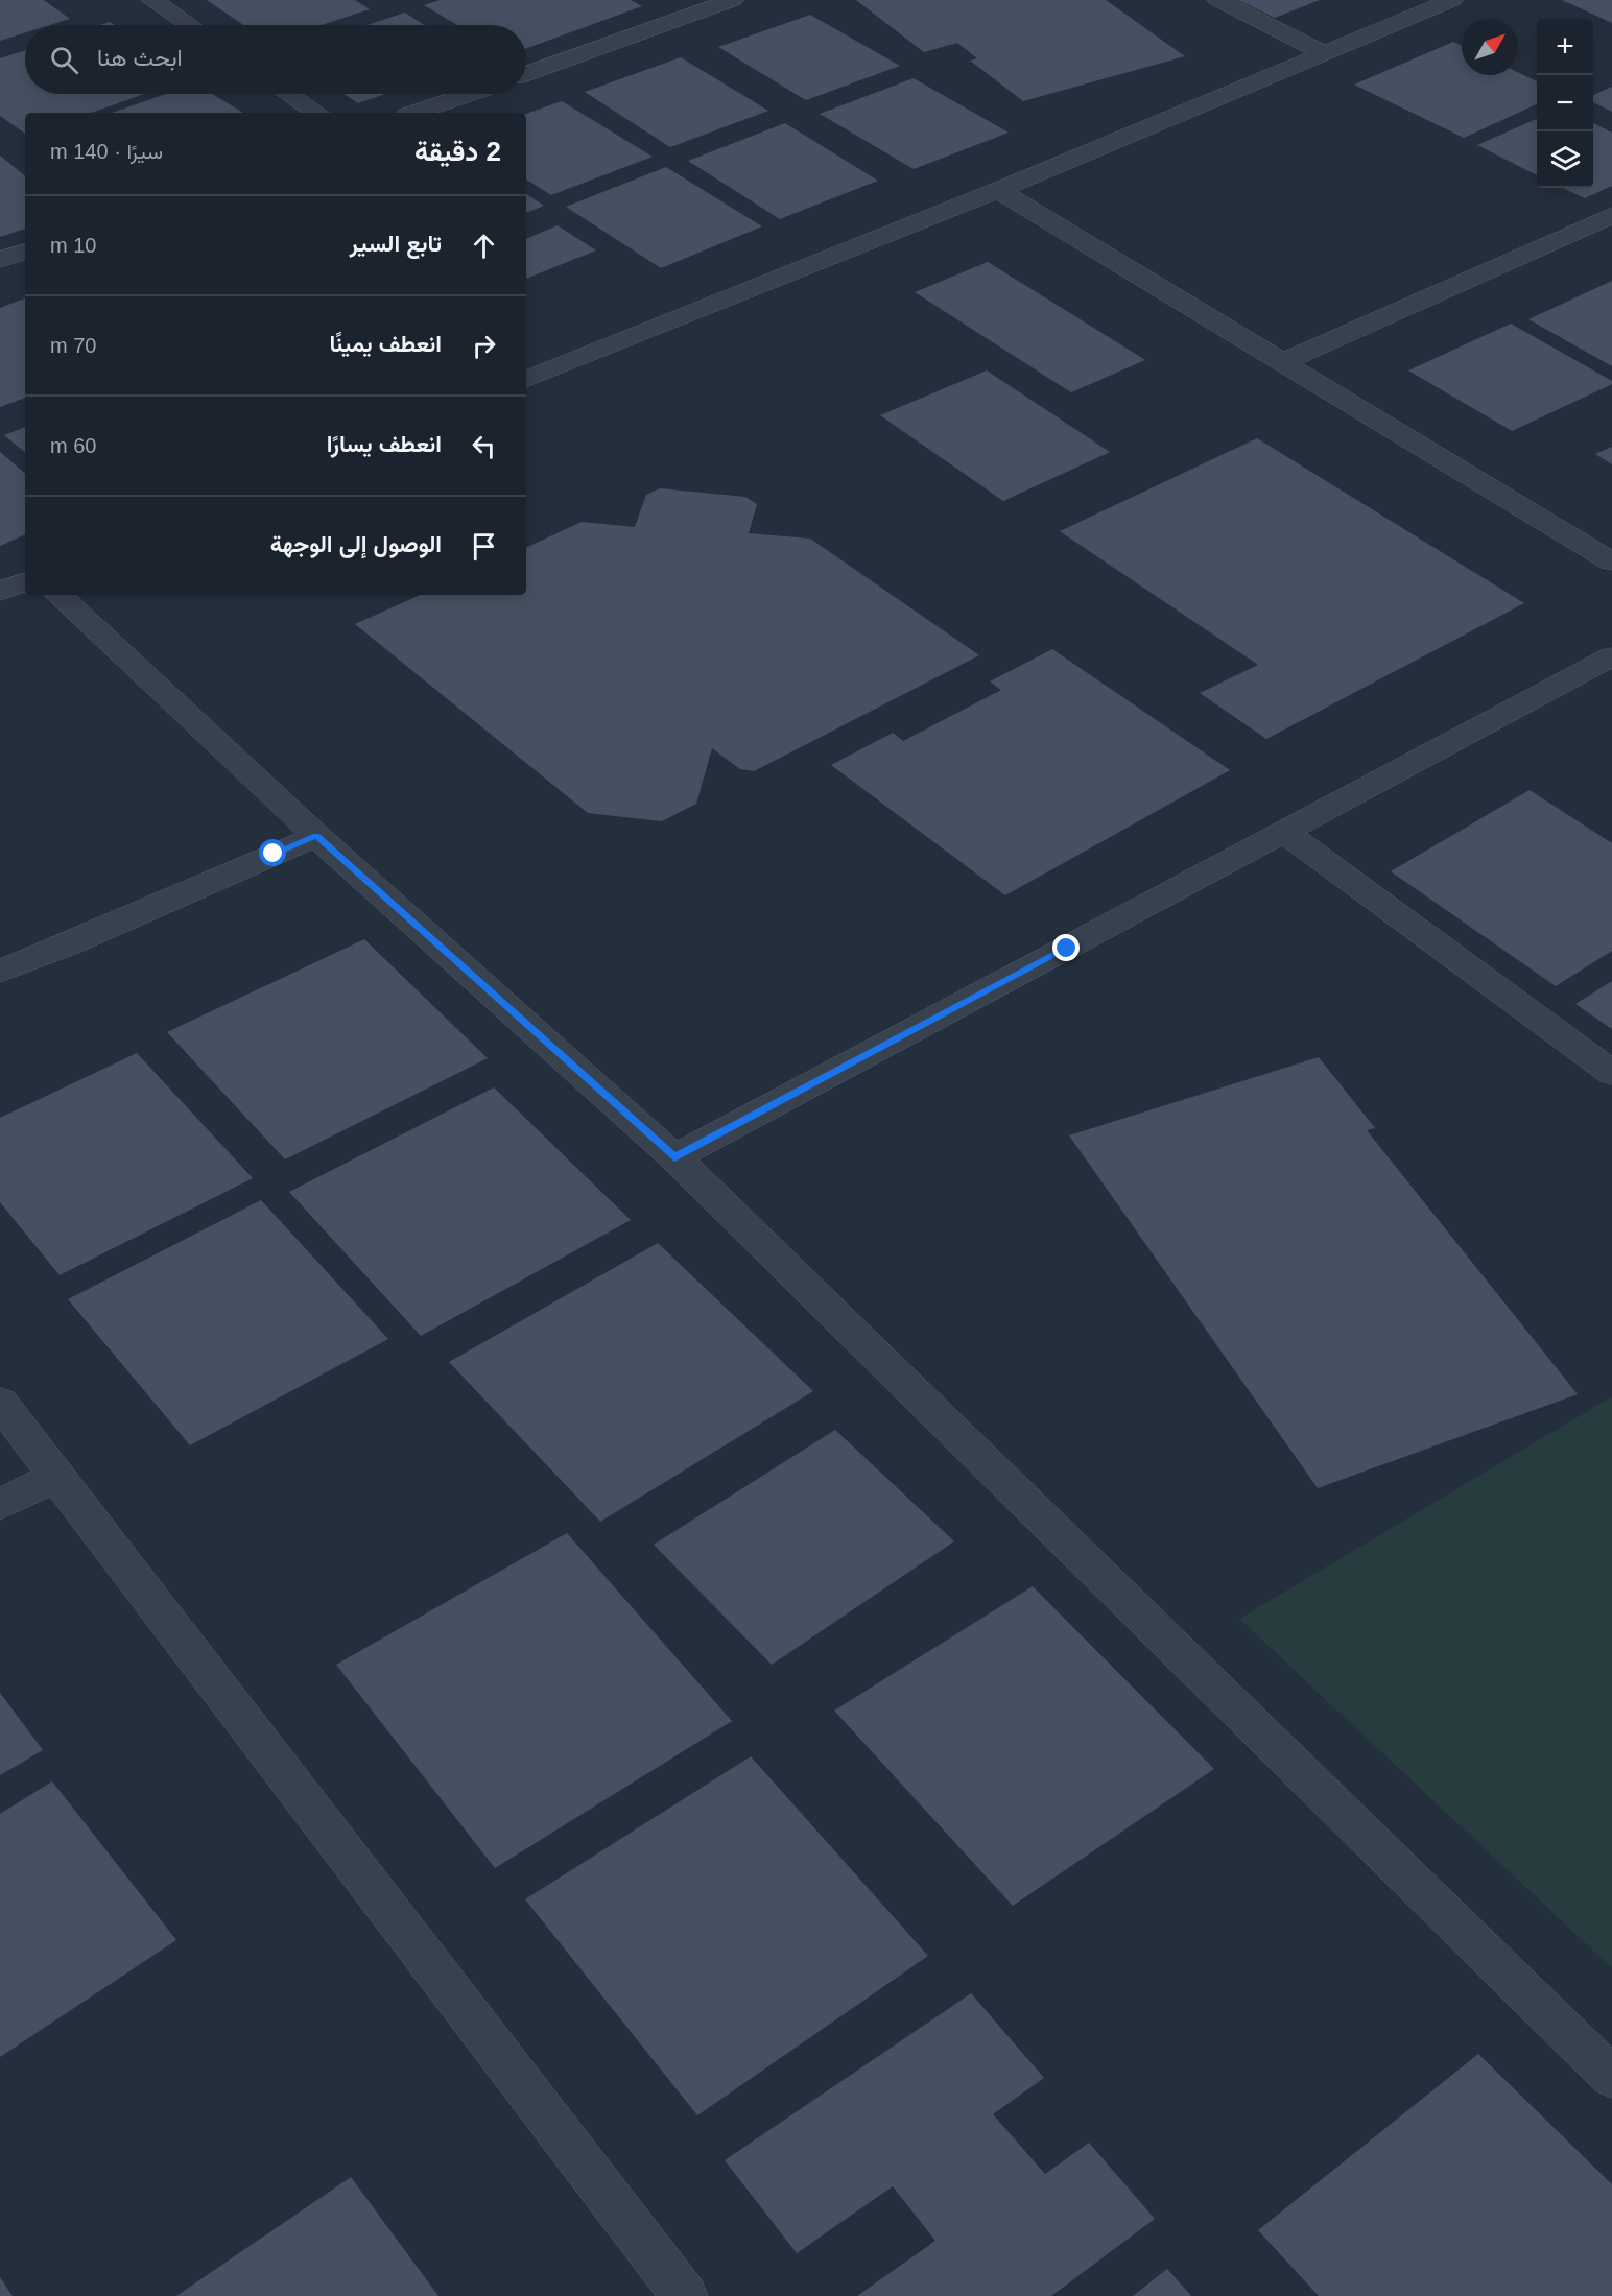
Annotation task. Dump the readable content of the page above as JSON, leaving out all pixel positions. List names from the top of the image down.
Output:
{
  "north": "top right",
  "page": {
    "map_buttons": ["+", "−"],
    "search": "ابحث هنا",
    "heading": ["2 دقيقة", "سيرًا · 140 m"],
    "list": [
      ["تابع السير", "10 m"],
      ["انعطف يمينًا", "70 m"],
      ["انعطف يسارًا", "60 m"],
      "الوصول إلى الوجهة"
    ]
  }
}
